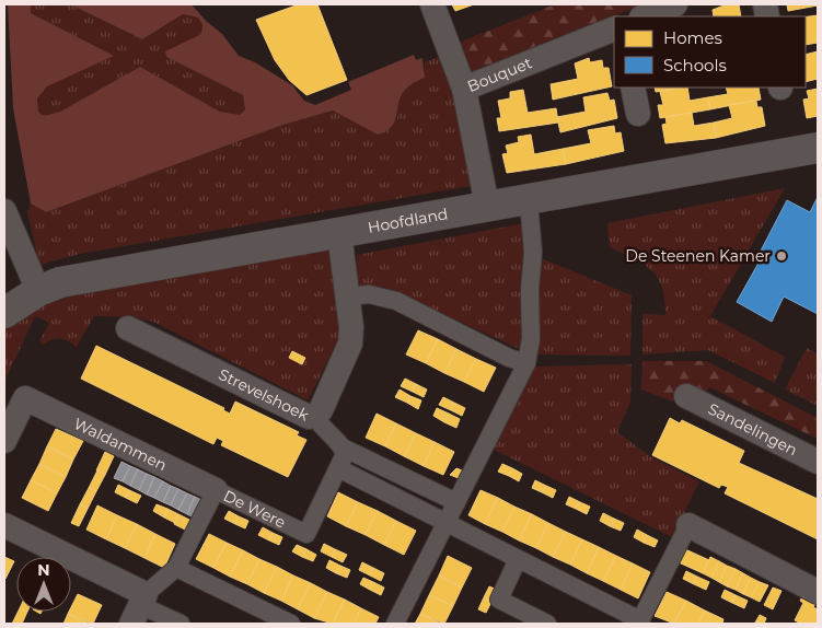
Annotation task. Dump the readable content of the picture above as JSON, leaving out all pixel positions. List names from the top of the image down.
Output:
{
  "streets": {
    "street": [
      "Bouquet",
      "Hoofdland",
      "Strevelshoek",
      "Sandelingen",
      "Waldammen",
      "De Were"
    ]
  },
  "crossings": [
    ["Bouquet", "Hoofdland"],
    ["Hoofdland", "Strevelshoek"],
    ["Waldammen", "De Were"]
  ],
  "places": ["De Steenen Kamer"],
  "legend": ["Homes", "Schools"],
  "north": "top"
}
